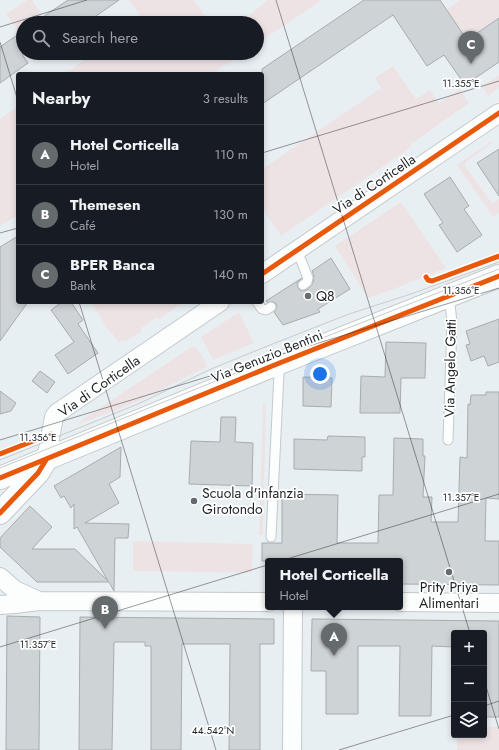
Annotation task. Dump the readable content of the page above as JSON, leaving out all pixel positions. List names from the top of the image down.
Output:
{
  "streets": {
    "street": ["Via di Corticella", "Via Genuzio Bentini"],
    "lane": ["Via Angelo Gatti"]
  },
  "crossings": [
    ["Via di Corticella", "Via Genuzio Bentini"],
    ["Via Genuzio Bentini", "Via Angelo Gatti"]
  ],
  "places": ["Q8", "Scuola d'infanzia Girotondo", "Prity Priya Alimentari"],
  "page": {
    "search": "Search here",
    "pins": ["C", "B", "A"],
    "heading": ["Nearby", "3 results"],
    "list": [
      {
        "mark": "A",
        "name": "Hotel Corticella",
        "note": "Hotel",
        "value": "110 m"
      },
      {
        "mark": "B",
        "name": "Themesen",
        "note": "Café",
        "value": "130 m"
      },
      {
        "mark": "C",
        "name": "BPER Banca",
        "note": "Bank",
        "value": "140 m"
      }
    ],
    "popup": ["Hotel Corticella", "Hotel"],
    "map_buttons": ["+", "−"]
  },
  "coordinates": [
    "11.355°E",
    "11.356°E",
    "11.357°E",
    "44.542°N"
  ]
}
